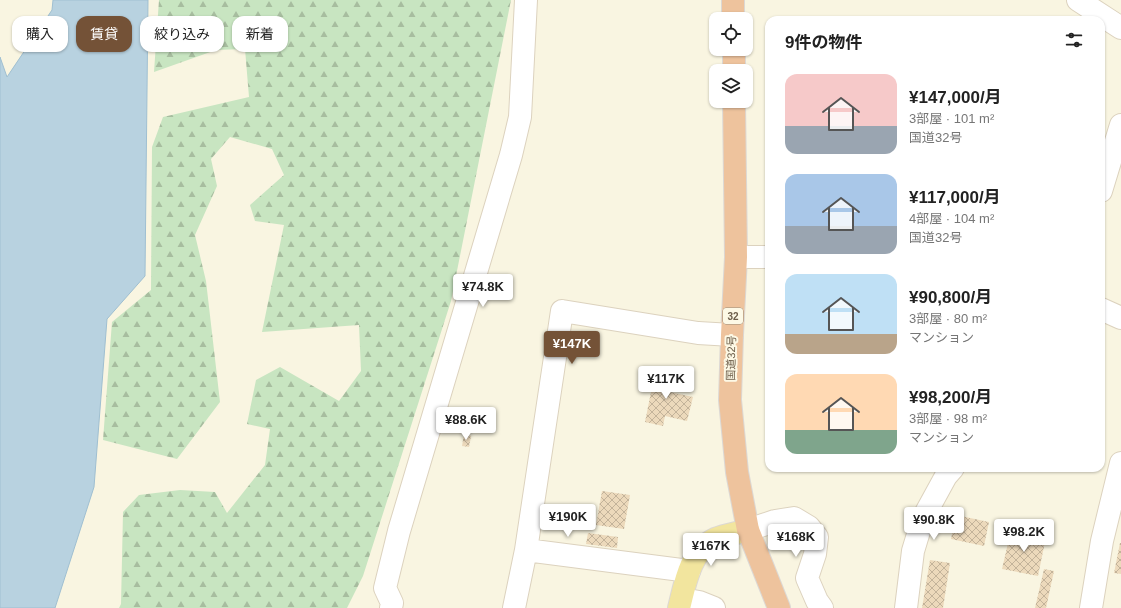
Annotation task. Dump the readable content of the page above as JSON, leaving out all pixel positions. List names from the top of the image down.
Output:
{
  "streets": {
    "highway": ["32", "国道32号"]
  },
  "page": {
    "chip": [
      "購入",
      "賃貸",
      "絞り込み",
      "新着"
    ],
    "heading": "9件の物件",
    "list": [
      {
        "name": "¥147,000/月",
        "note": "3部屋 · 101 m² · 国道32号"
      },
      {
        "name": "¥117,000/月",
        "note": "4部屋 · 104 m² · 国道32号"
      },
      {
        "name": "¥90,800/月",
        "note": "3部屋 · 80 m² · マンション"
      },
      {
        "name": "¥98,200/月",
        "note": "3部屋 · 98 m² · マンション"
      }
    ],
    "price": [
      "¥74.8K",
      "¥147K",
      "¥117K",
      "¥88.6K",
      "¥190K",
      "¥90.8K",
      "¥98.2K",
      "¥168K",
      "¥167K"
    ]
  }
}
